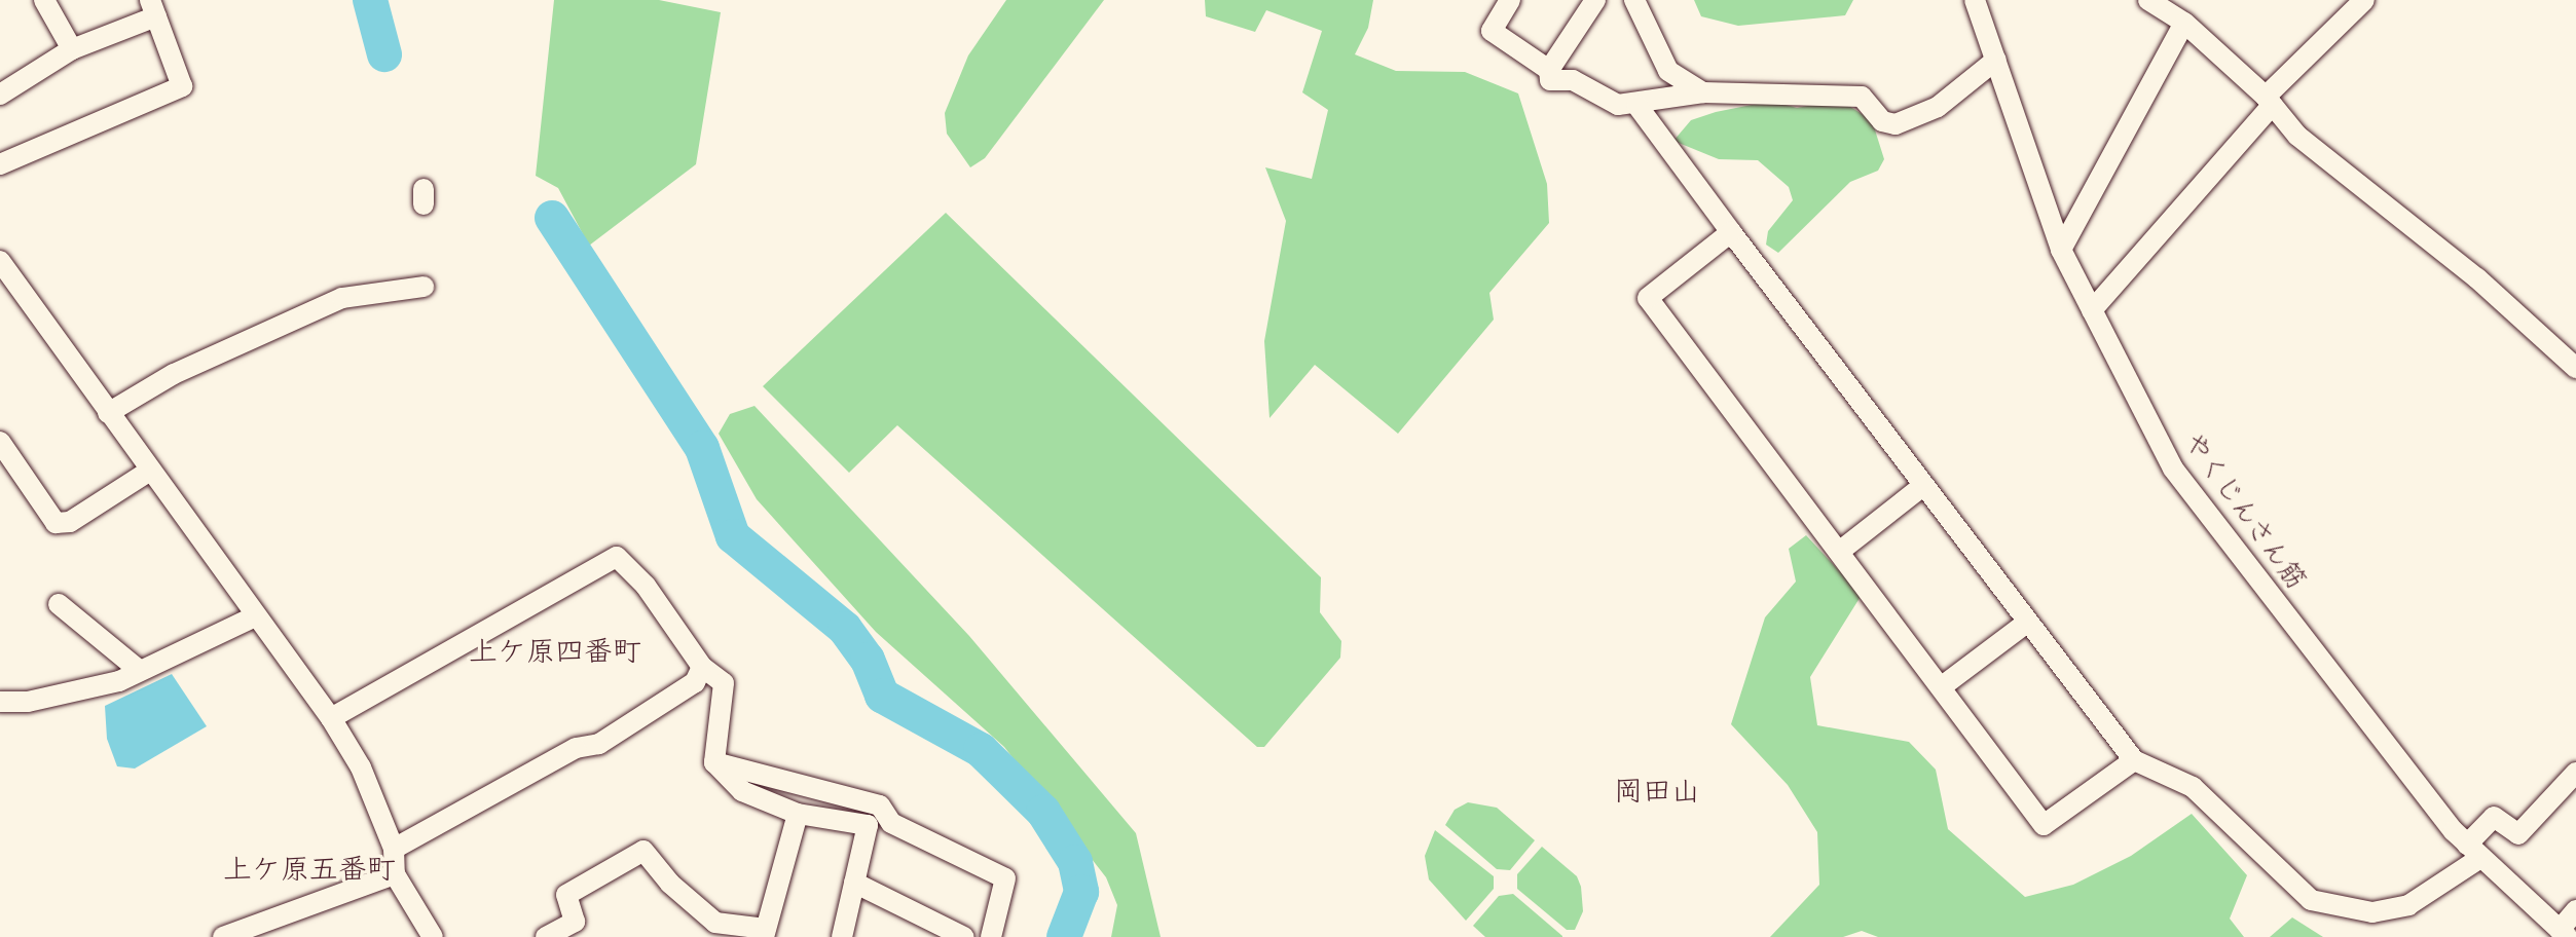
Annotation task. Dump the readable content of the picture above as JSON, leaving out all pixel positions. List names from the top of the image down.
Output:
{
  "streets": {
    "street": ["やくじんさん筋"]
  },
  "districts": ["上ケ原四番町", "岡田山", "上ケ原五番町"]
}
